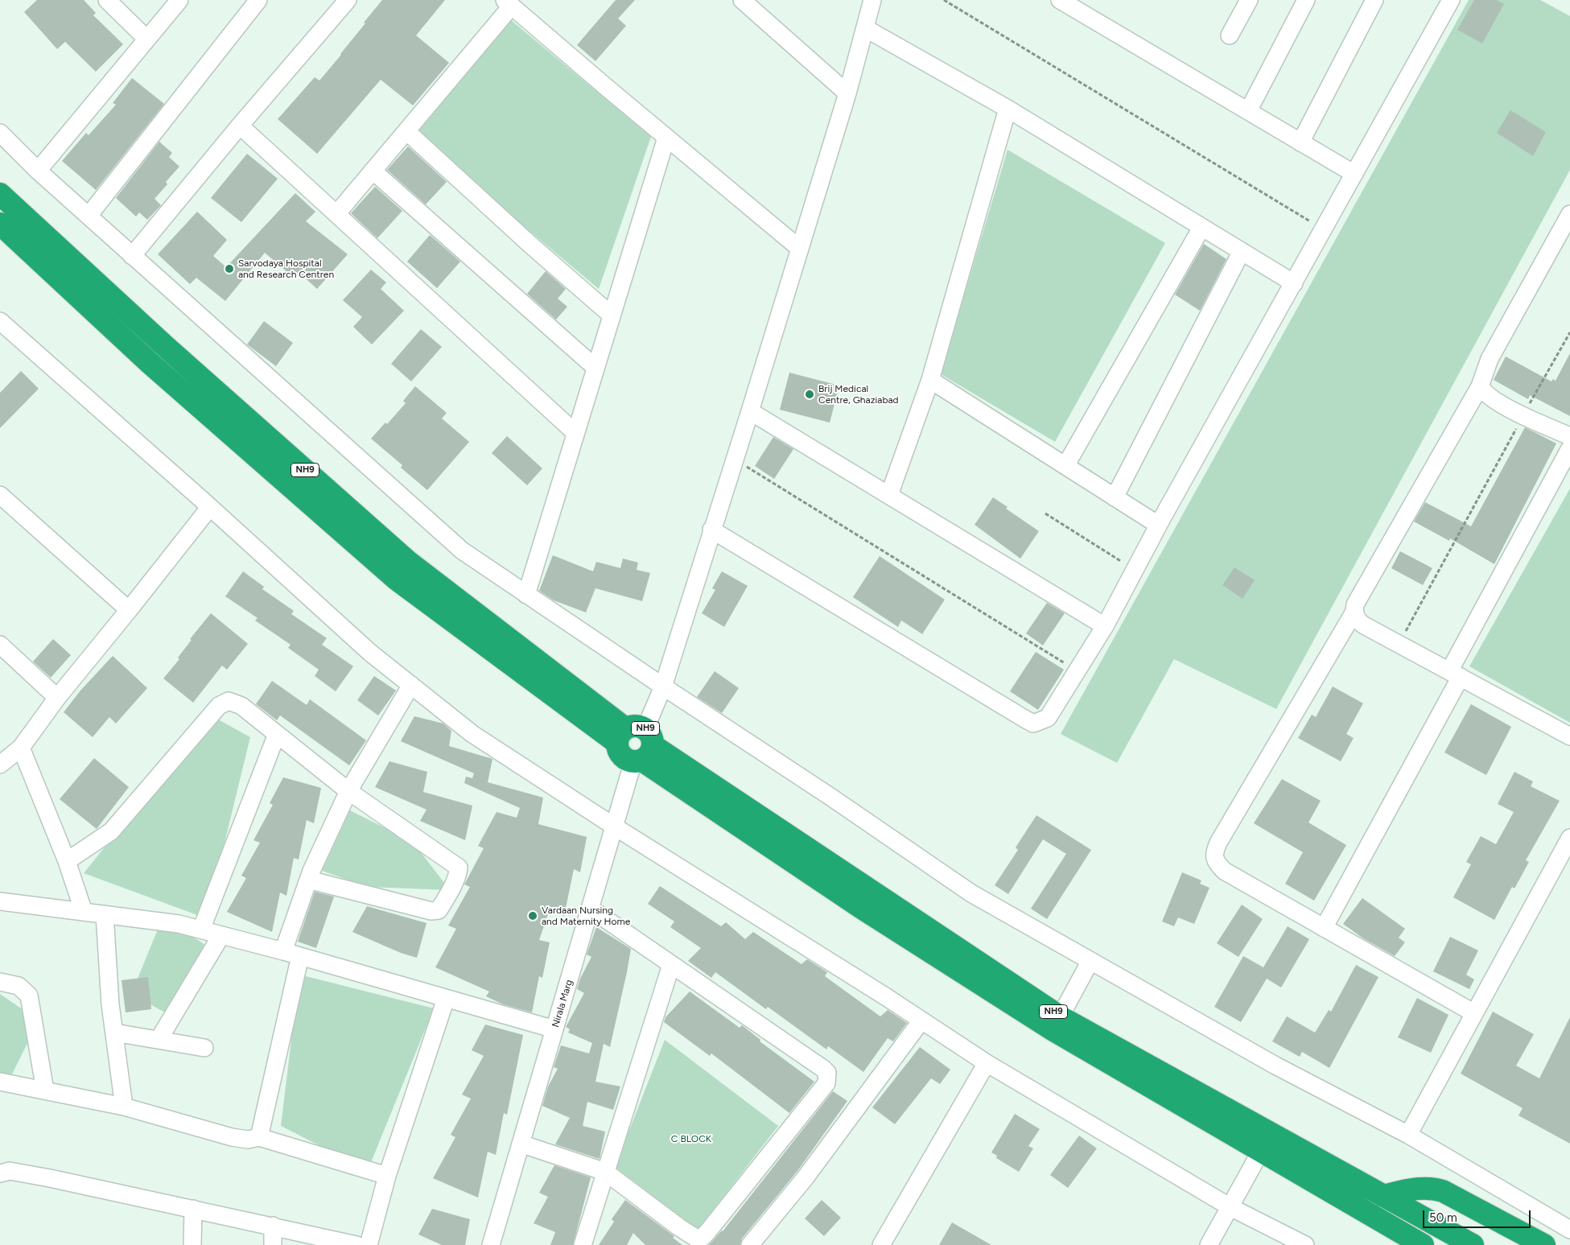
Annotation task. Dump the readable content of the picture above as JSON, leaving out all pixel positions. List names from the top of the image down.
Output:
{
  "streets": {
    "highway": ["NH9"],
    "street": ["Nirala Marg"]
  },
  "crossings": [
    ["NH9", "Nirala Marg"]
  ],
  "parks": ["C BLOCK"],
  "places": ["Sarvodaya Hospital and Research Centren", "Brij Medical Centre, Ghaziabad", "Vardaan Nursing and Maternity Home"],
  "scale_bar": "50 m"
}
